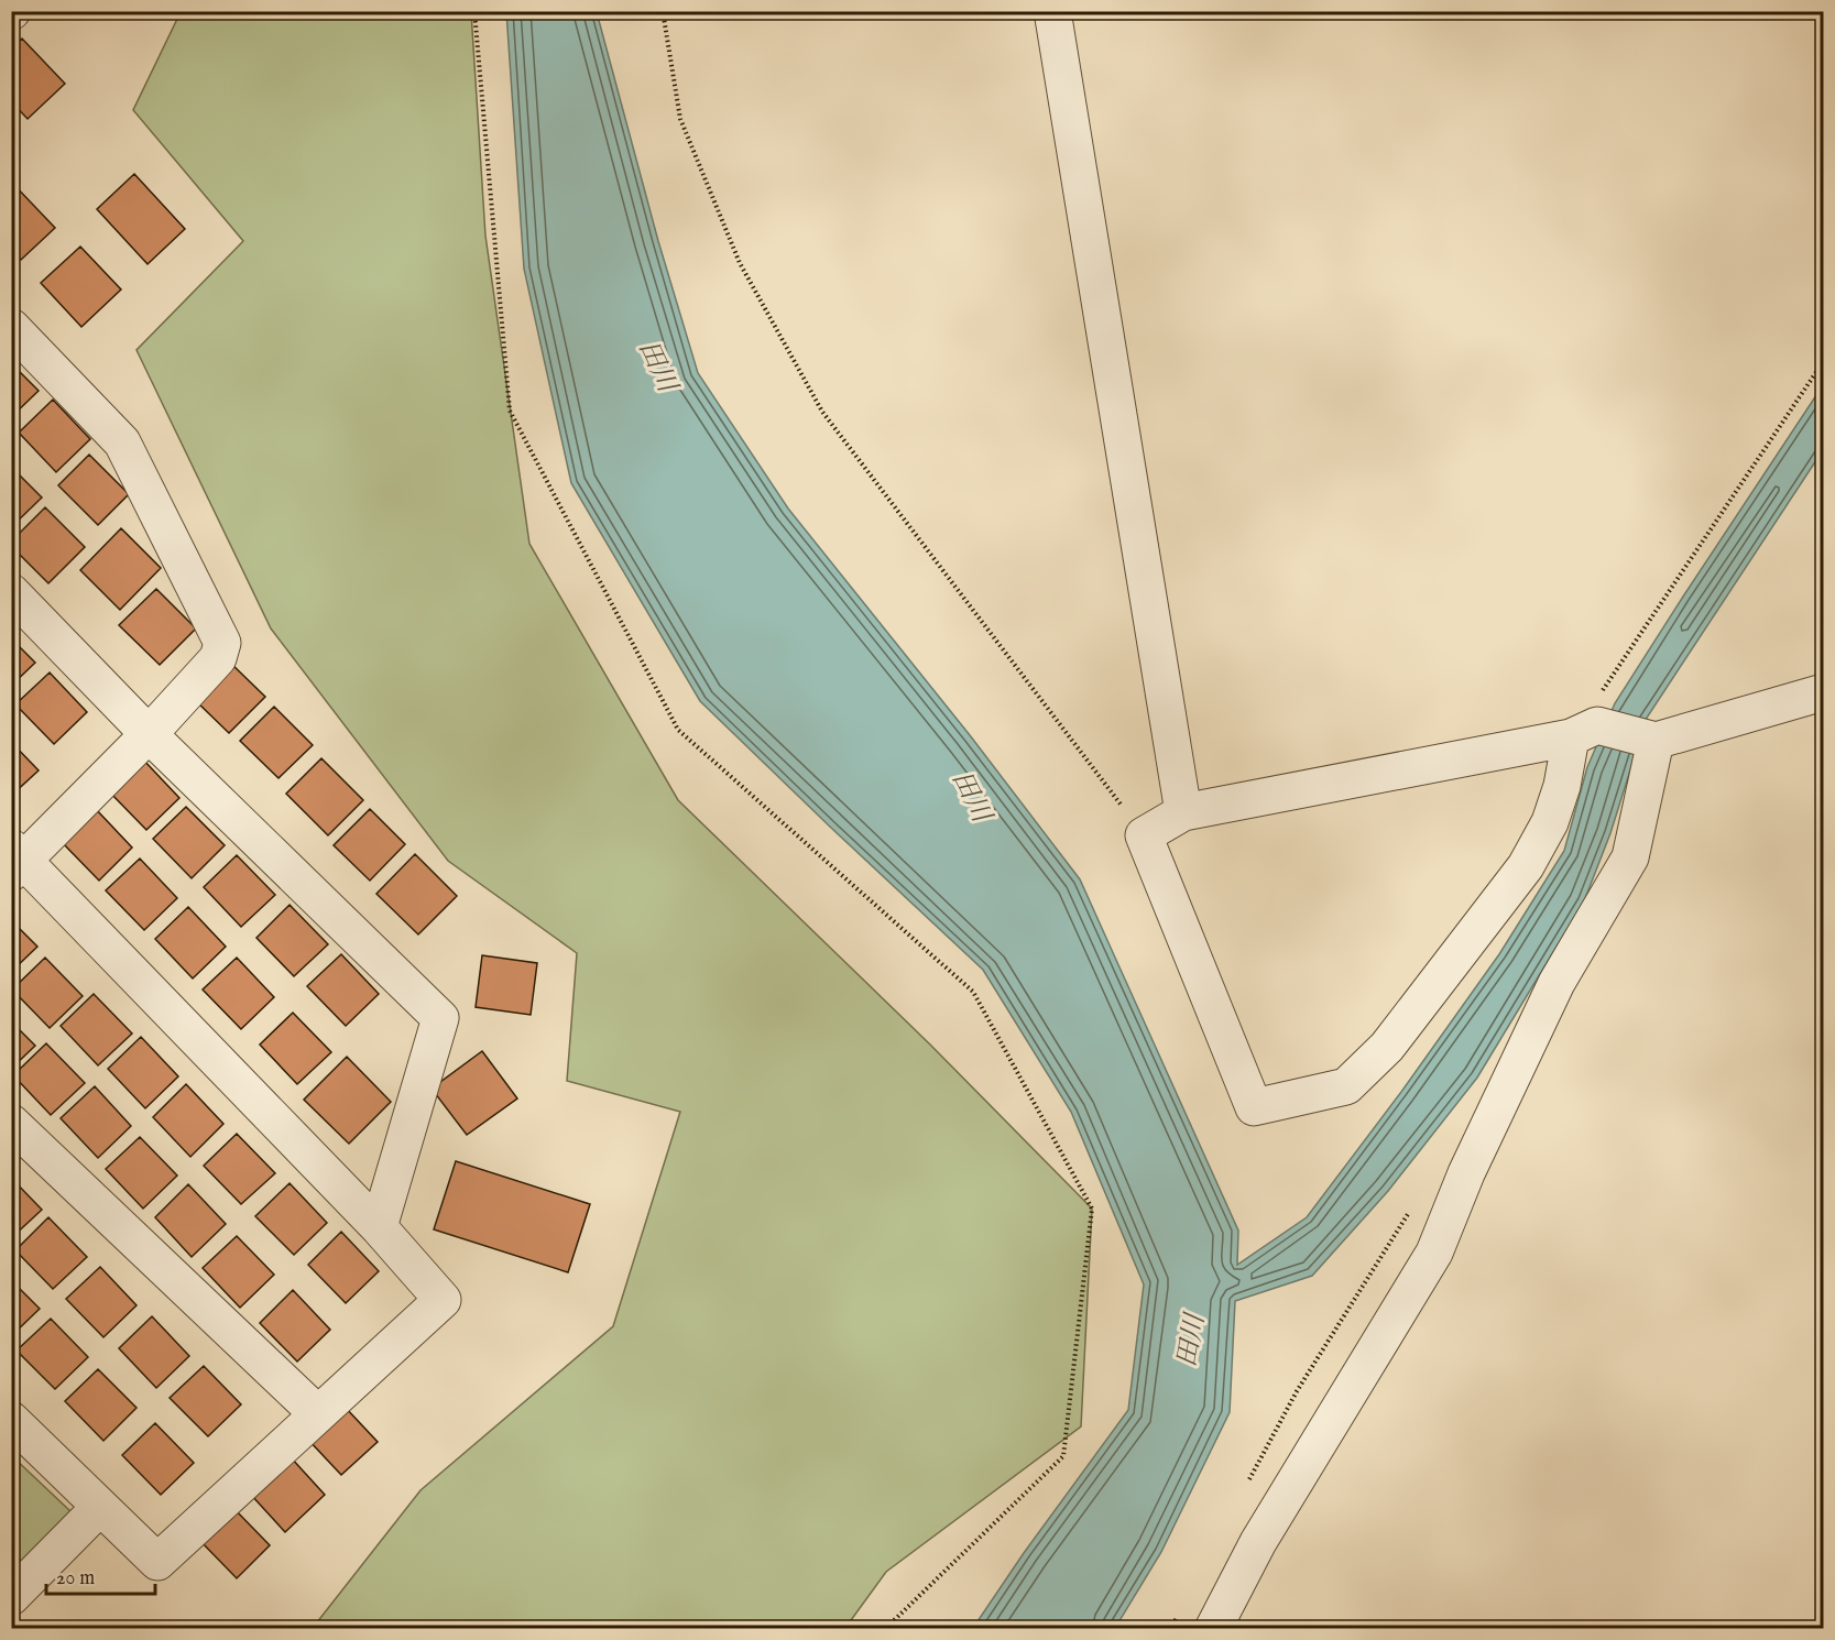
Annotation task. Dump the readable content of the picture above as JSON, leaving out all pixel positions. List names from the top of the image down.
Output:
{
  "water": ["田川"],
  "scale_bar": "20 m"
}
